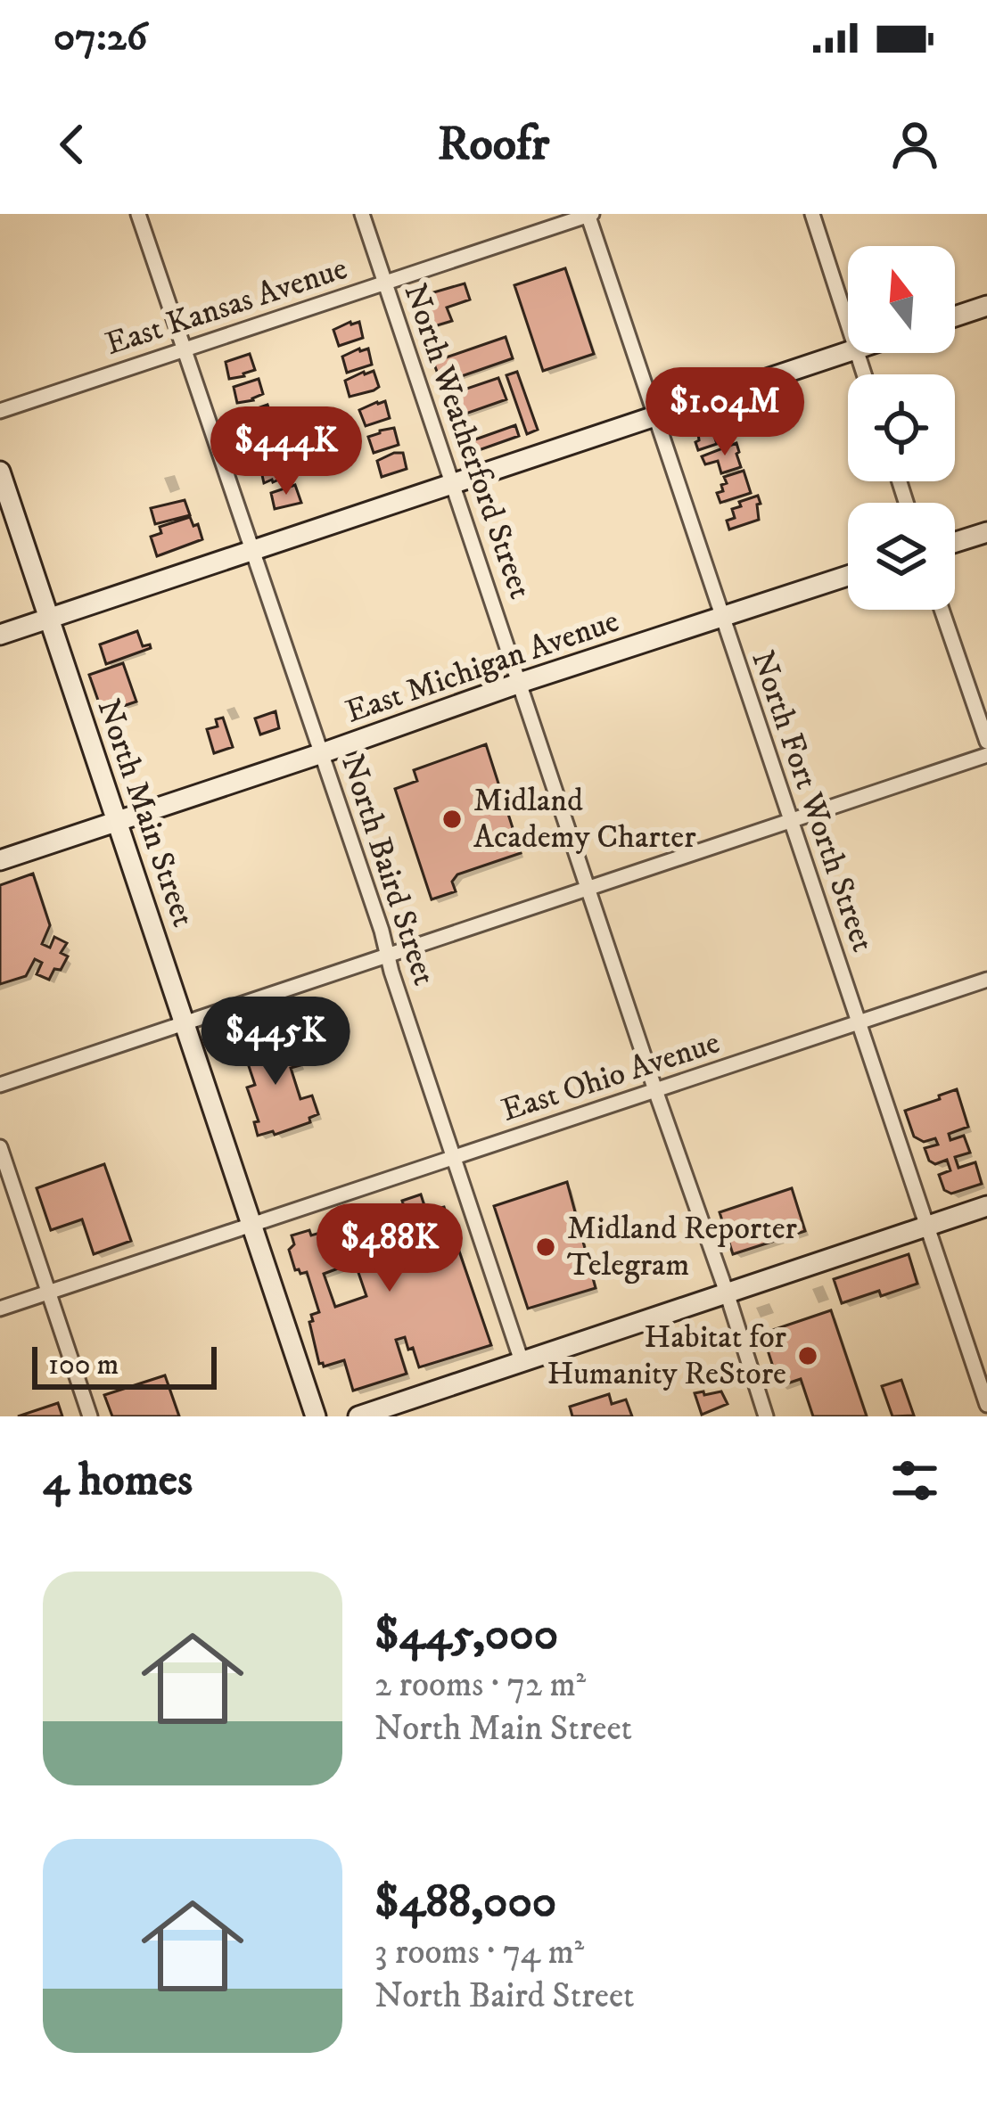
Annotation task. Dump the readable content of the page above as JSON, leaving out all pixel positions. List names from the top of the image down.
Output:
{
  "streets": {
    "street": [
      "East Kansas Avenue",
      "North Weatherford Street",
      "East Michigan Avenue",
      "North Fort Worth Street",
      "North Main Street",
      "North Baird Street",
      "East Ohio Avenue"
    ]
  },
  "crossings": [
    ["East Kansas Avenue", "North Weatherford Street"],
    ["East Kansas Avenue", "North Fort Worth Street"],
    ["East Kansas Avenue", "North Baird Street"],
    ["North Weatherford Street", "East Michigan Avenue"],
    ["North Weatherford Street", "East Ohio Avenue"],
    ["East Michigan Avenue", "North Fort Worth Street"],
    ["East Michigan Avenue", "North Main Street"],
    ["East Michigan Avenue", "North Baird Street"],
    ["North Fort Worth Street", "East Ohio Avenue"],
    ["North Main Street", "East Ohio Avenue"],
    ["North Baird Street", "East Ohio Avenue"]
  ],
  "places": ["Midland Academy Charter", "Midland Reporter Telegram", "Habitat for Humanity ReStore"],
  "scale_bar": "100 m",
  "north": "top",
  "page": {
    "status": "07:26",
    "header": "Roofr",
    "price": [
      "$1.04M",
      "$444K",
      "$445K",
      "$488K"
    ],
    "scale": "100 m",
    "heading": "4 homes",
    "list": [
      {
        "name": "$445,000",
        "note": "2 rooms · 72 m² · North Main Street"
      },
      {
        "name": "$488,000",
        "note": "3 rooms · 74 m² · North Baird Street"
      }
    ]
  }
}
